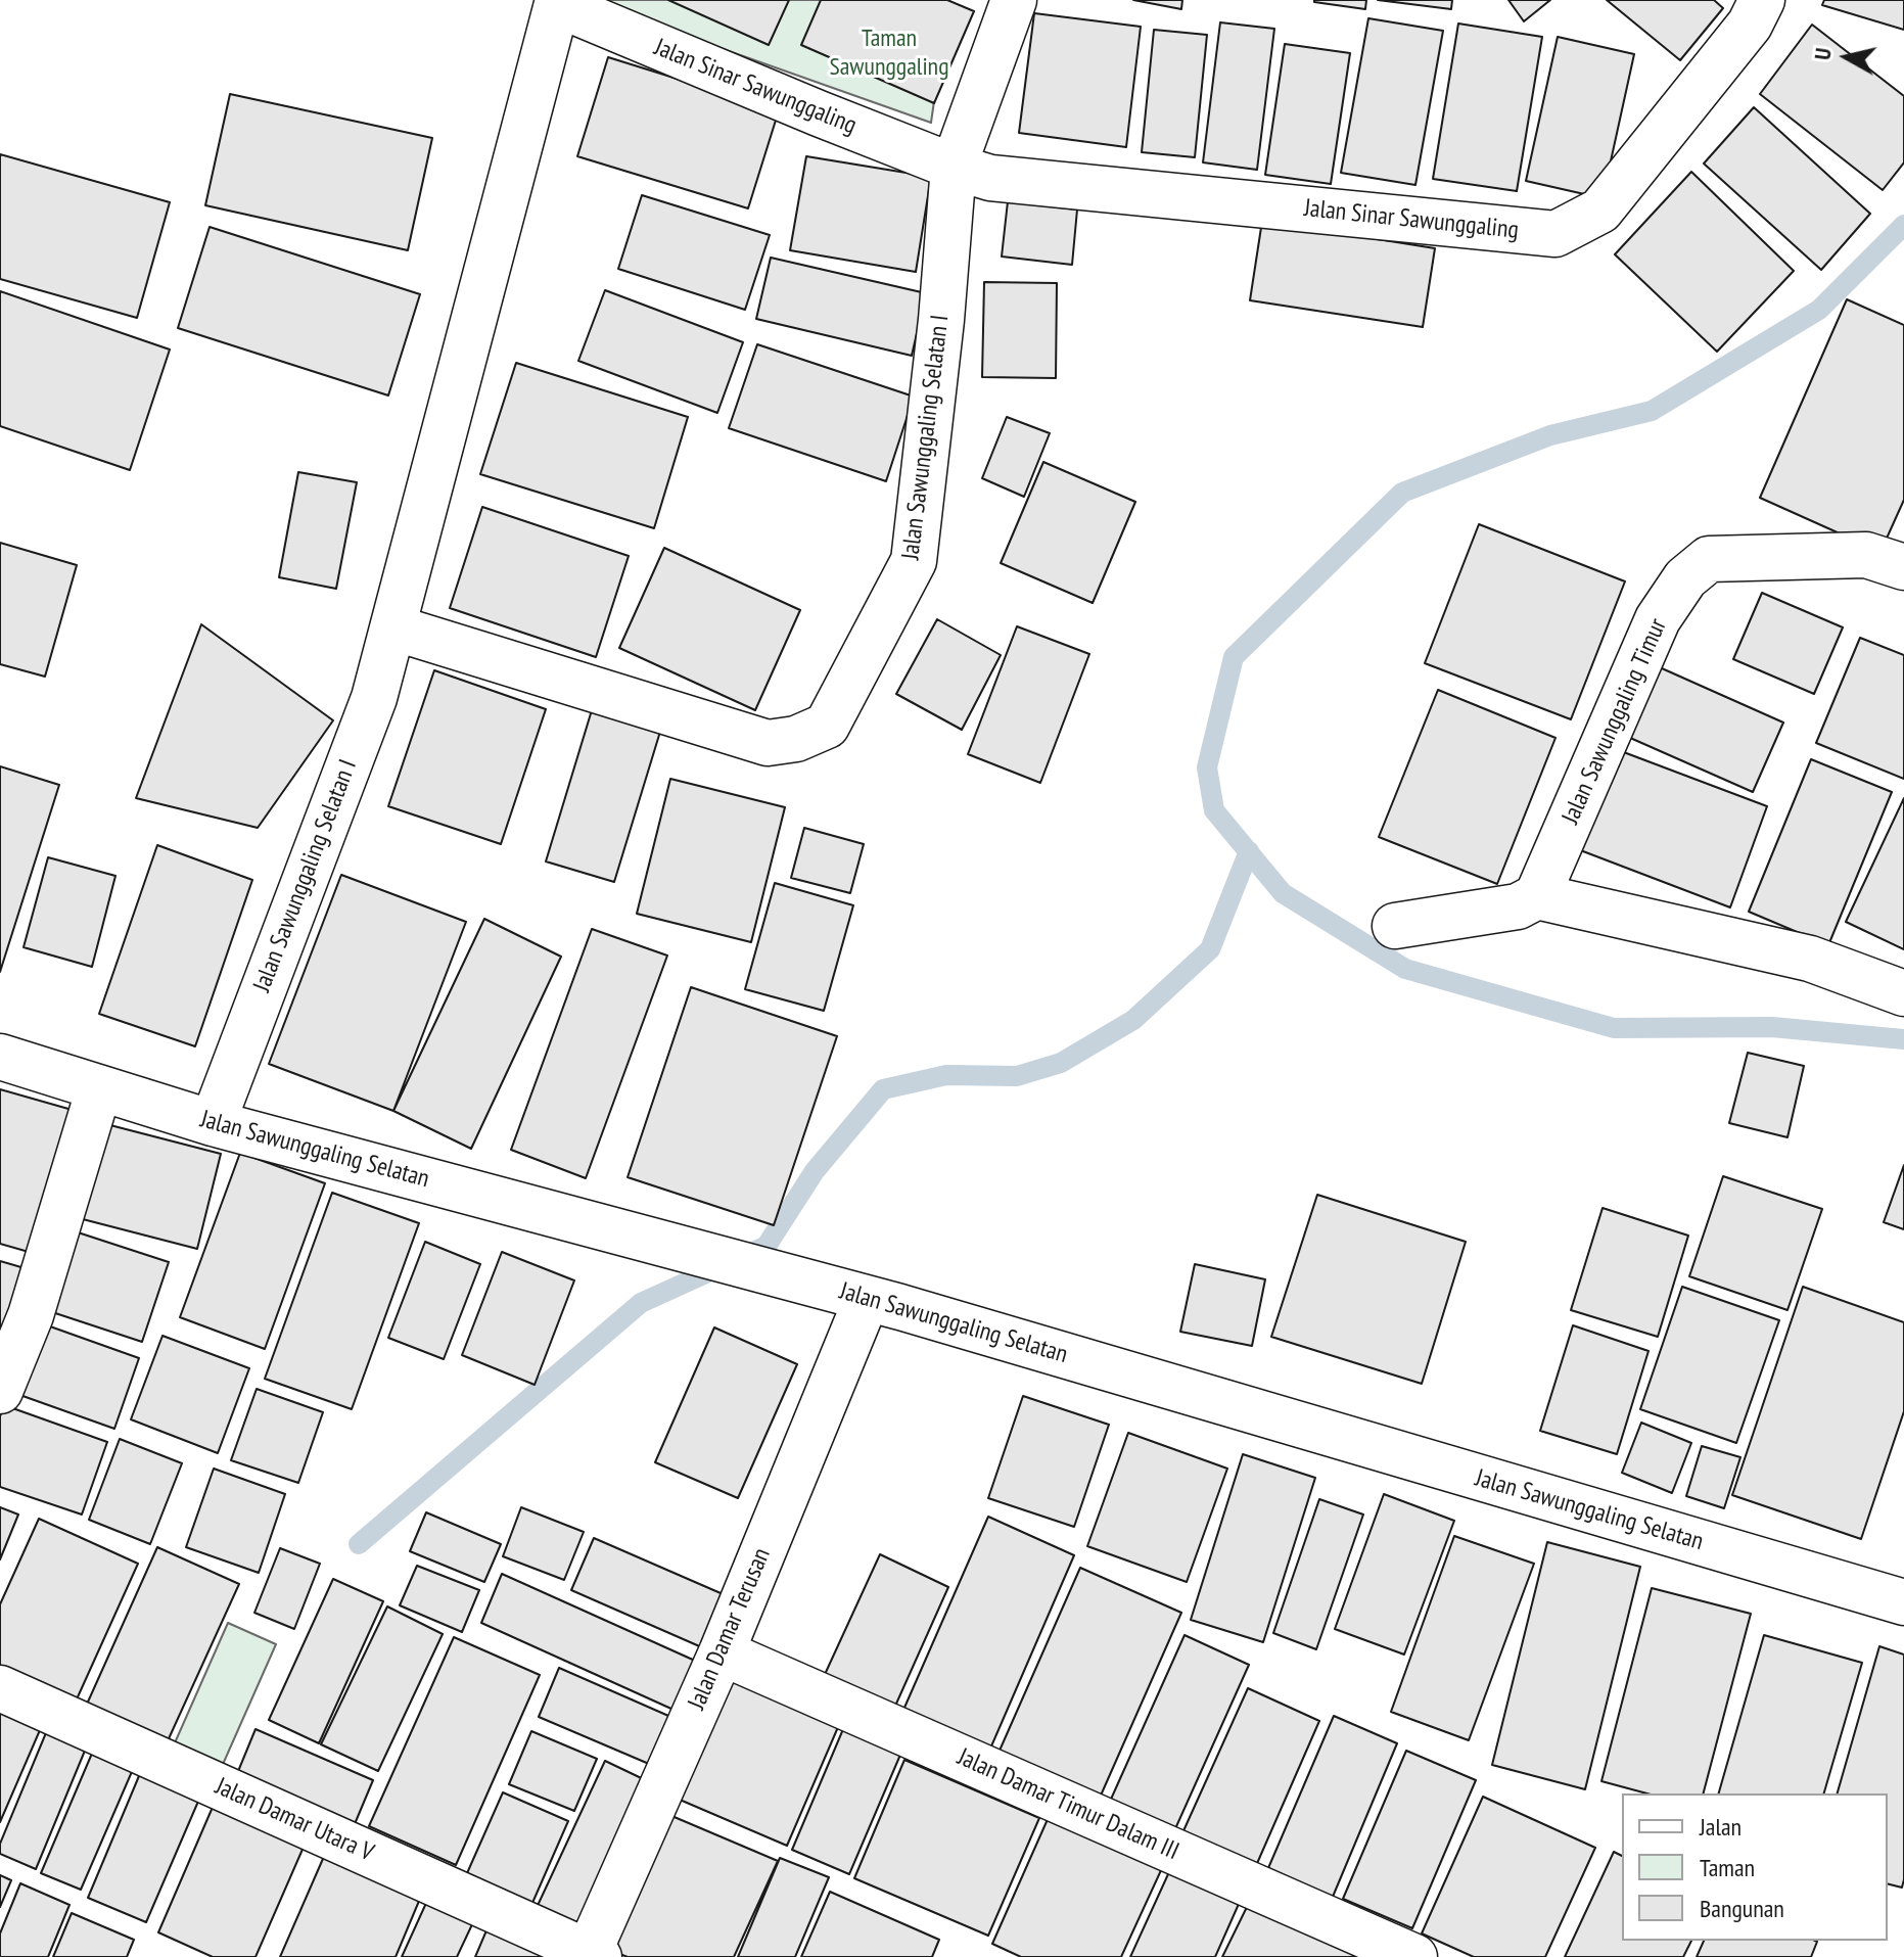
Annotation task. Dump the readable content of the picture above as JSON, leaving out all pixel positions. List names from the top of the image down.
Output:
{
  "streets": {
    "street": [
      "Jalan Sinar Sawunggaling",
      "Jalan Sawunggaling Selatan I",
      "Jalan Sawunggaling Timur",
      "Jalan Sawunggaling Selatan",
      "Jalan Damar Terusan",
      "Jalan Damar Timur Dalam III",
      "Jalan Damar Utara V"
    ]
  },
  "crossings": [
    ["Jalan Sinar Sawunggaling", "Jalan Sawunggaling Selatan I"],
    ["Jalan Sawunggaling Selatan I", "Jalan Sawunggaling Selatan"],
    ["Jalan Sawunggaling Selatan", "Jalan Damar Terusan"],
    ["Jalan Damar Terusan", "Jalan Damar Timur Dalam III"],
    ["Jalan Damar Terusan", "Jalan Damar Utara V"]
  ],
  "parks": ["Taman Sawunggaling"],
  "legend": ["Jalan", "Taman", "Bangunan"],
  "north": "left"
}
